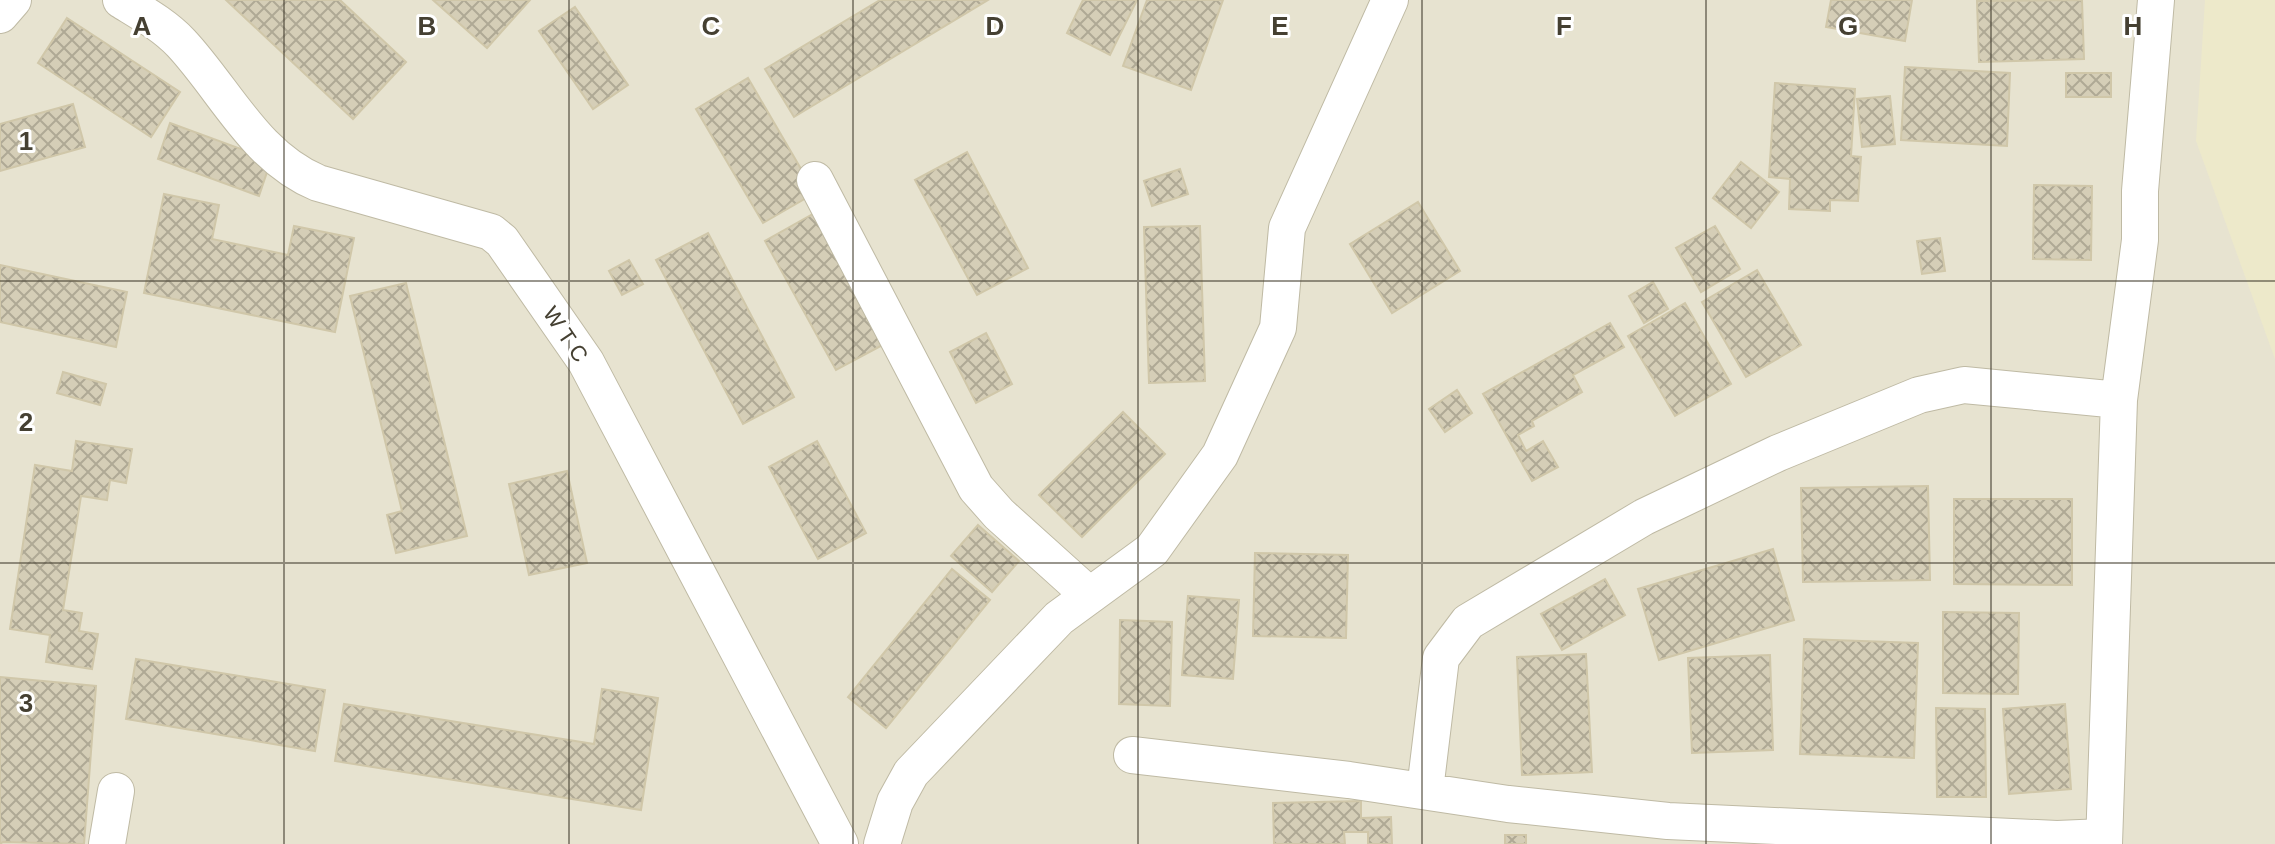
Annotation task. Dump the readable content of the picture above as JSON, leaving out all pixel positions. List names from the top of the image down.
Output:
{
  "streets": {
    "street": ["W T C"]
  },
  "grid": {
    "columns": [
      "A",
      "B",
      "C",
      "D",
      "E",
      "F",
      "G",
      "H"
    ],
    "rows": ["1", "2", "3"]
  }
}
